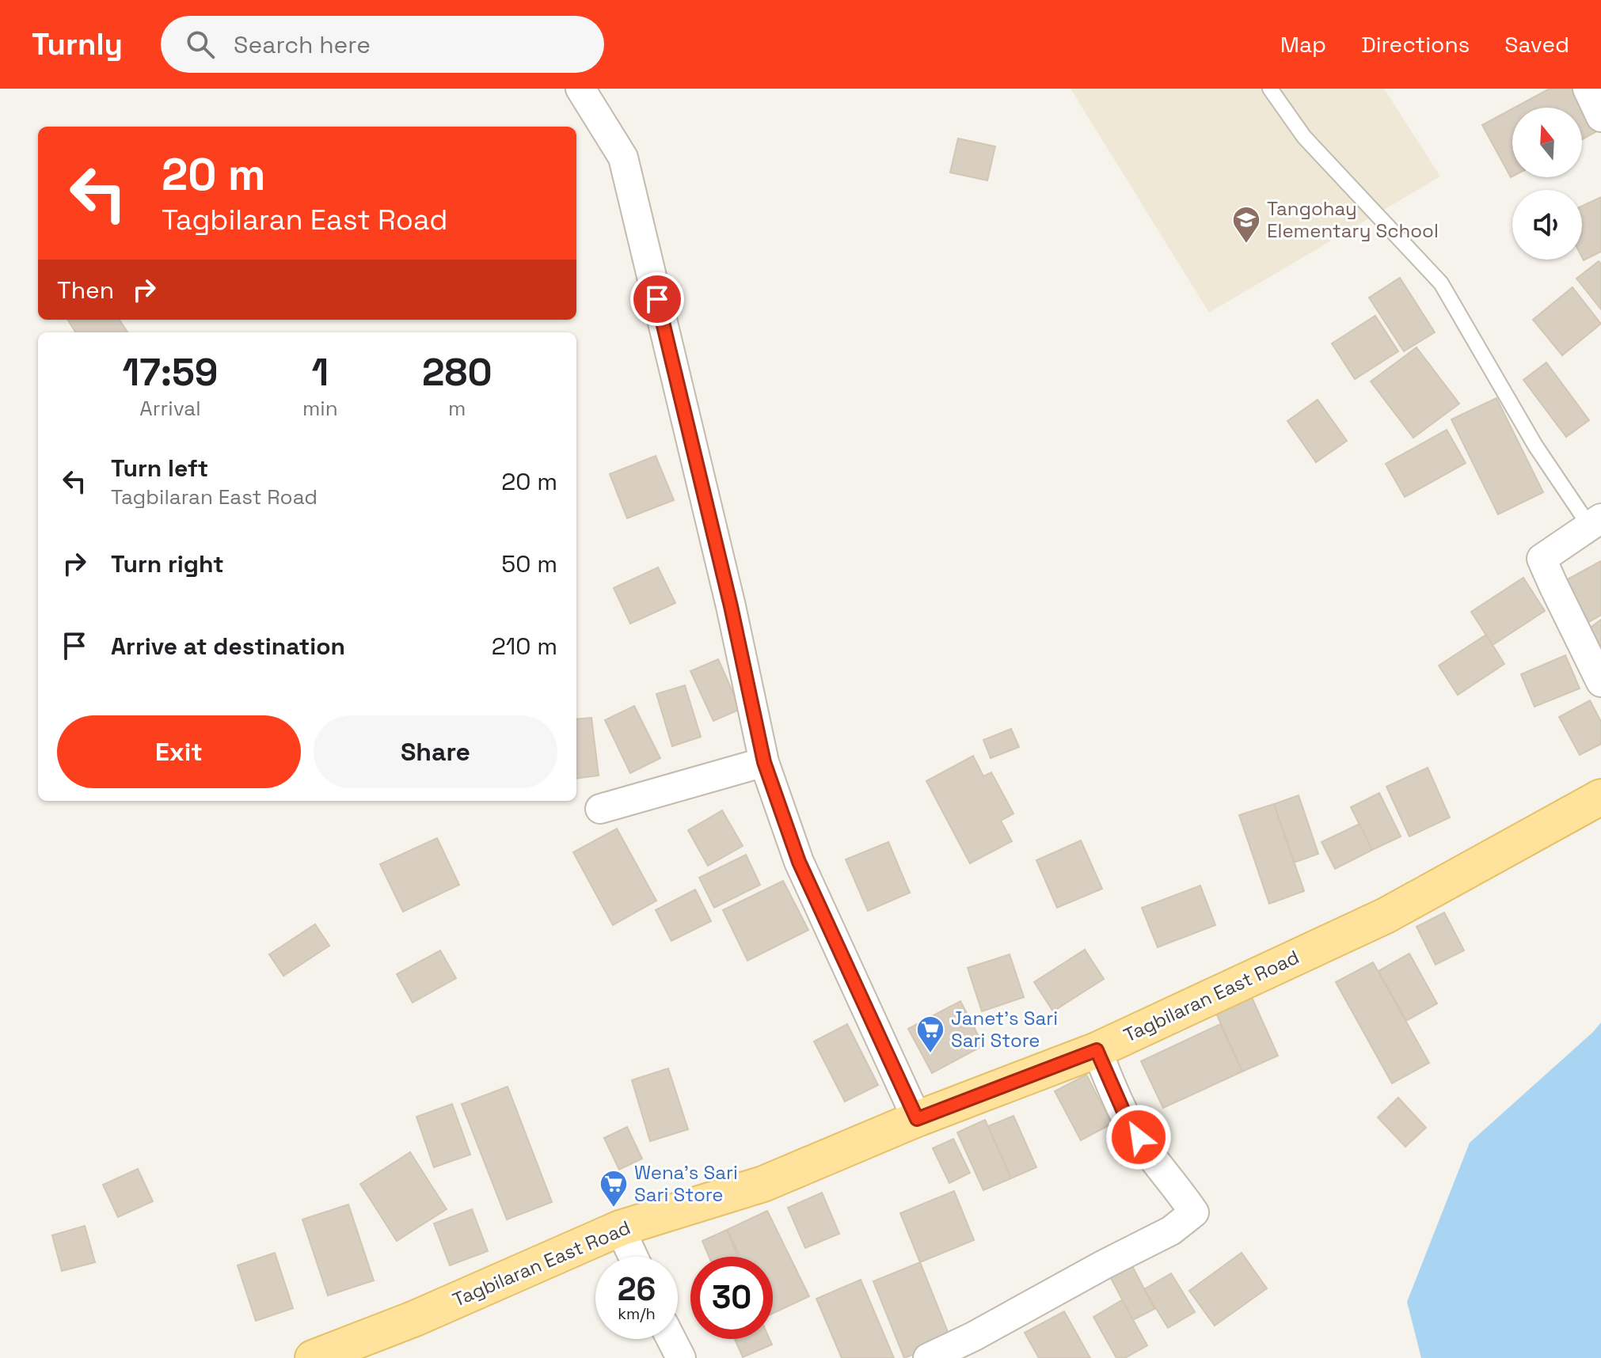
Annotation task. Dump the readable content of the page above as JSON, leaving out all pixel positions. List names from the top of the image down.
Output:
{
  "streets": {
    "main road": ["Tagbilaran East Road"]
  },
  "places": {
    "school or university": ["Tangohay Elementary School"],
    "supermarket": ["Janet's Sari Sari Store", "Wena's Sari Sari Store"]
  },
  "north": "top",
  "page": {
    "header": "Turnly",
    "search": "Search here",
    "nav": ["Map", "Directions", "Saved"],
    "turn": ["20 m", "Tagbilaran East Road"],
    "then": "Then",
    "eta": [
      "17:59",
      "Arrival",
      "1",
      "min",
      "280",
      "m"
    ],
    "list": [
      {
        "name": "Turn left",
        "note": "Tagbilaran East Road",
        "value": "20 m"
      },
      {
        "name": "Turn right",
        "value": "50 m"
      },
      {
        "name": "Arrive at destination",
        "value": "210 m"
      }
    ],
    "buttons": ["Exit", "Share"],
    "speed": "26 km/h",
    "limit": "30"
  }
}
